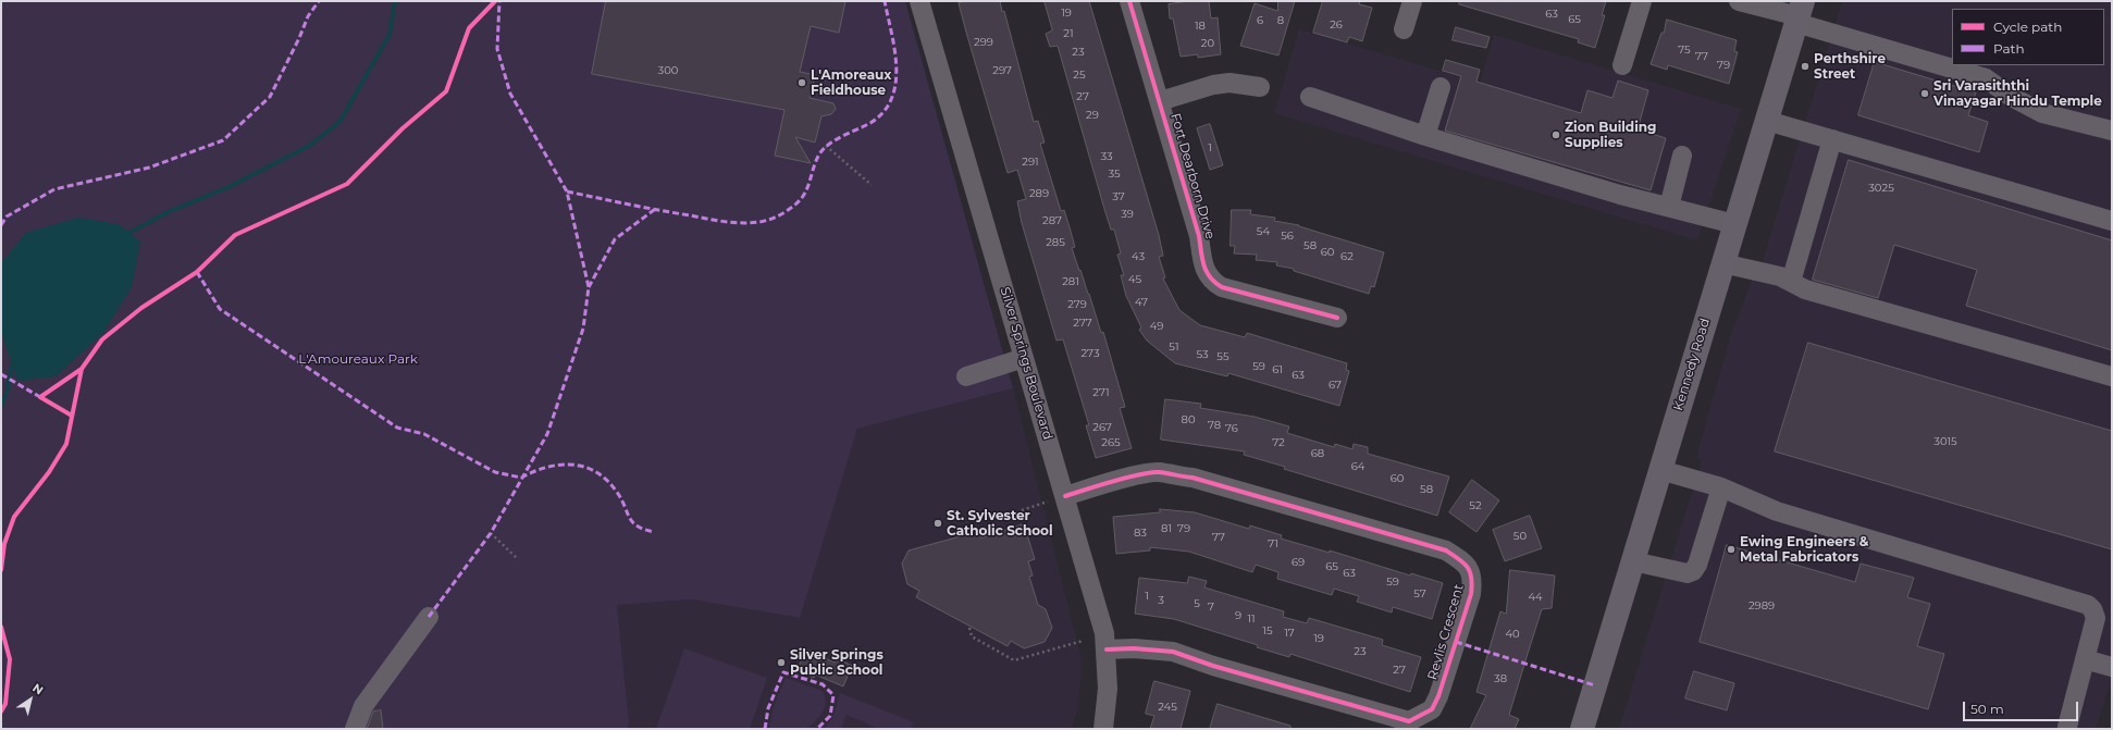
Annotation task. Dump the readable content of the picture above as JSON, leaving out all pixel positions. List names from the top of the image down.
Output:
{
  "streets": {
    "main road": ["Kennedy Road"],
    "street": ["Fort Dearborn Drive", "Silver Springs Boulevard", "Revlis Crescent"]
  },
  "crossings": [
    ["Silver Springs Boulevard", "Revlis Crescent"]
  ],
  "parks": ["L'Amoureaux Park"],
  "places": [
    "Perthshire Street",
    "L'Amoreaux Fieldhouse",
    "Sri Varasiththi Vinayagar Hindu Temple",
    "Zion Building Supplies",
    "St. Sylvester Catholic School",
    "Ewing Engineers & Metal Fabricators",
    "Silver Springs Public School"
  ],
  "house_numbers": [
    "19",
    "63",
    "65",
    "6",
    "8",
    "26",
    "18",
    "21",
    "299",
    "20",
    "75",
    "23",
    "77",
    "79",
    "300",
    "297",
    "25",
    "27",
    "29",
    "1",
    "33",
    "291",
    "35",
    "3025",
    "289",
    "37",
    "39",
    "287",
    "54",
    "56",
    "285",
    "58",
    "60",
    "43",
    "62",
    "45",
    "281",
    "47",
    "279",
    "277",
    "49",
    "51",
    "273",
    "53",
    "55",
    "59",
    "61",
    "63",
    "67",
    "271",
    "80",
    "78",
    "267",
    "76",
    "3015",
    "265",
    "72",
    "68",
    "64",
    "60",
    "58",
    "52",
    "81",
    "79",
    "83",
    "50",
    "77",
    "71",
    "69",
    "65",
    "63",
    "59",
    "57",
    "1",
    "44",
    "3",
    "5",
    "2989",
    "7",
    "9",
    "11",
    "15",
    "17",
    "40",
    "19",
    "23",
    "27",
    "38",
    "245"
  ],
  "legend": ["Cycle path", "Path"],
  "scale_bar": "50 m",
  "north": "top right"
}
